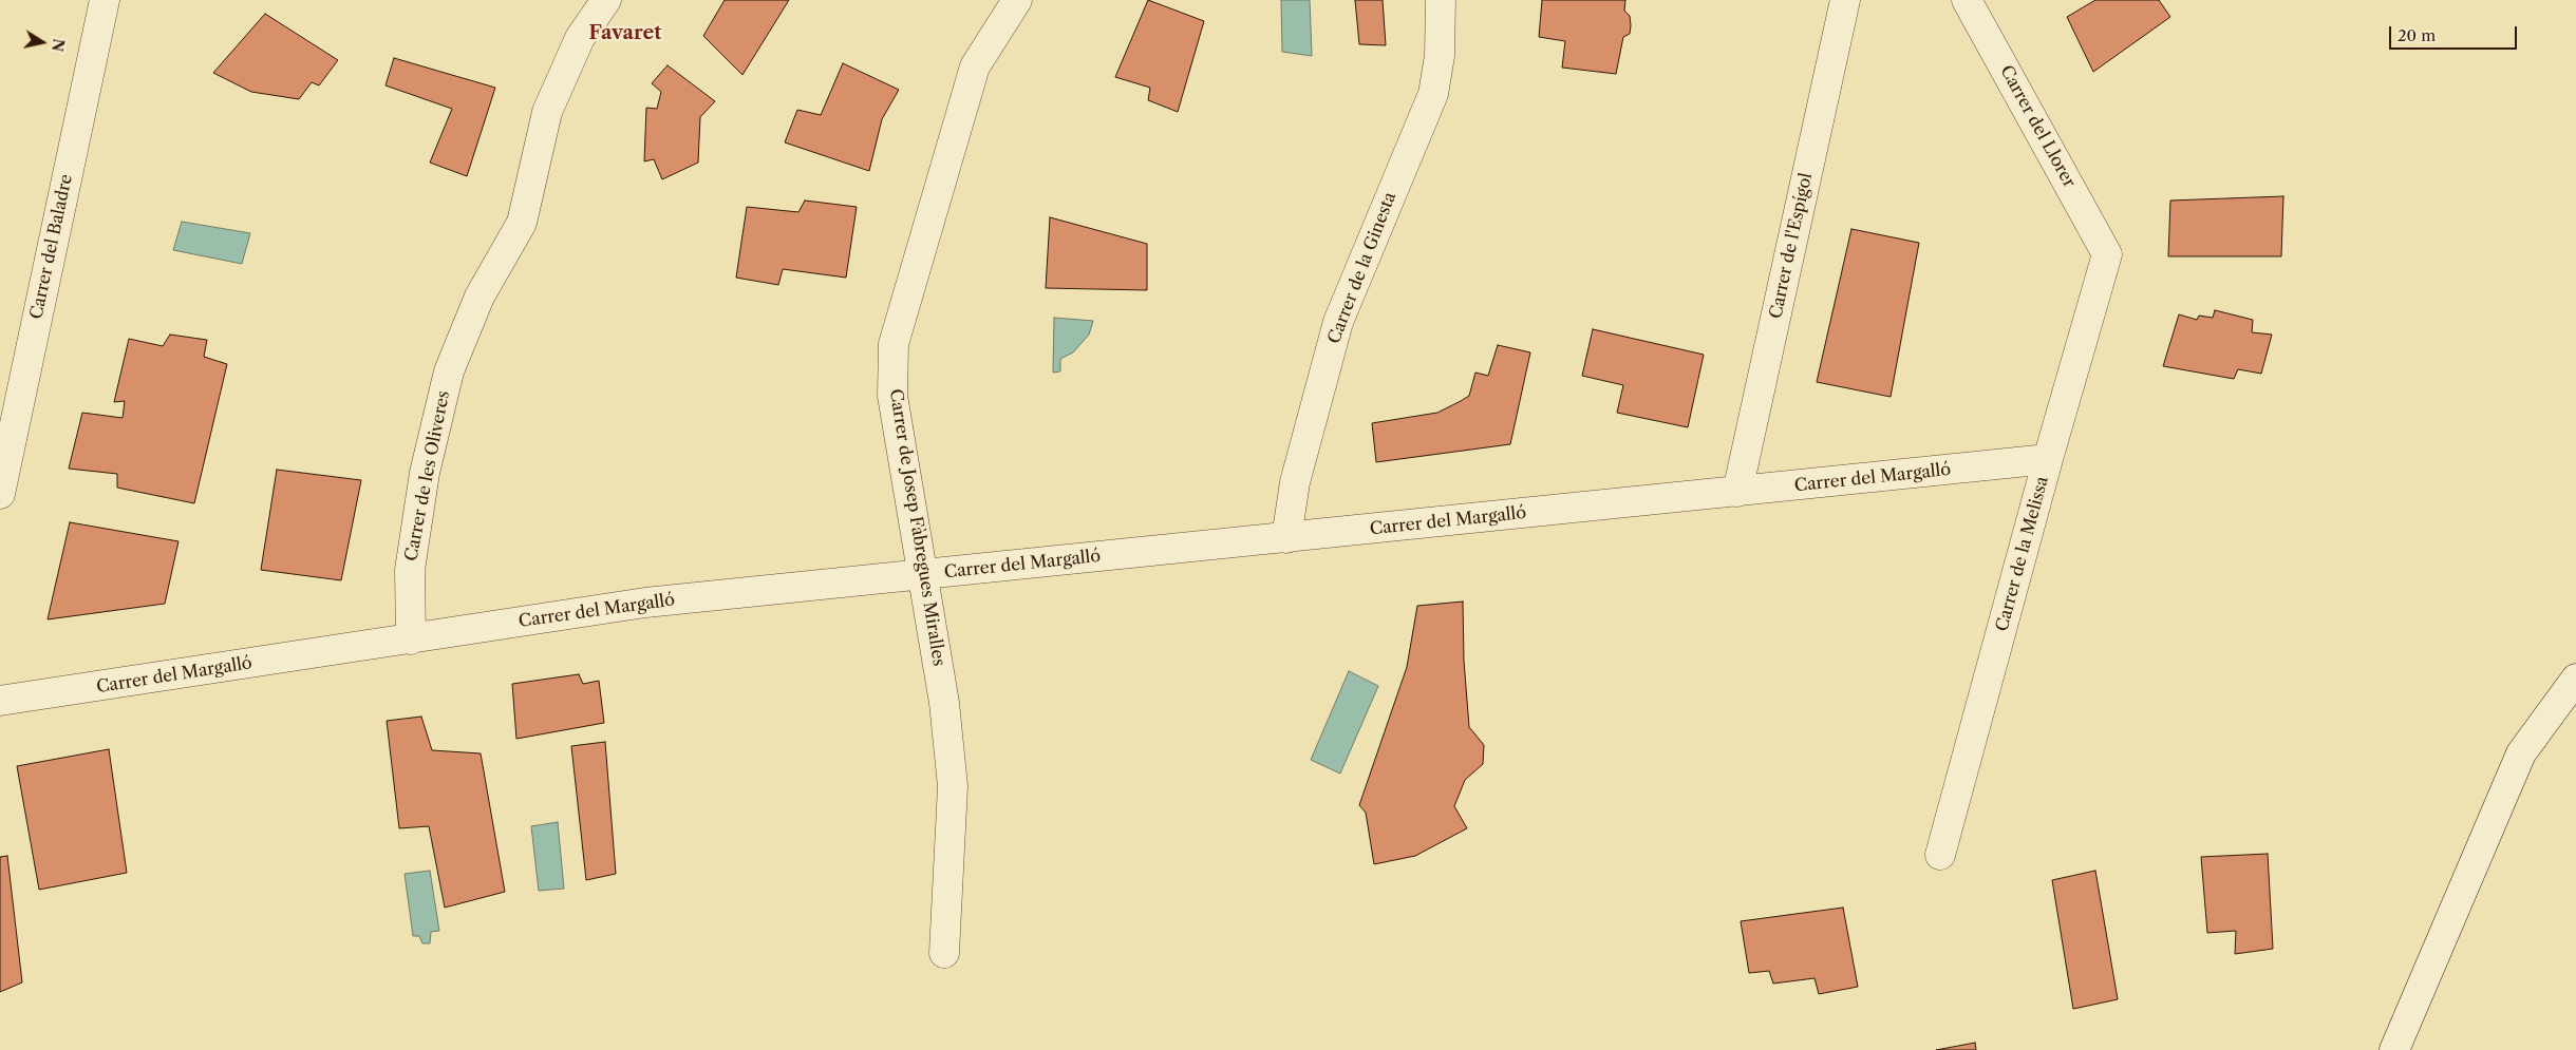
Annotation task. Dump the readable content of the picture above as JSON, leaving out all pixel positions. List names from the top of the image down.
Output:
{
  "streets": {
    "street": [
      "Carrer del Llorer",
      "Carrer de l'Espígol",
      "Carrer del Baladre",
      "Carrer de la Ginesta",
      "Carrer de les Oliveres",
      "Carrer del Margalló",
      "Carrer de Josep Fàbregues Miralles",
      "Carrer de la Melissa"
    ]
  },
  "crossings": [
    ["Carrer del Llorer", "Carrer de la Melissa"],
    ["Carrer de l'Espígol", "Carrer del Margalló"],
    ["Carrer de la Ginesta", "Carrer del Margalló"],
    ["Carrer de les Oliveres", "Carrer del Margalló"],
    ["Carrer del Margalló", "Carrer de Josep Fàbregues Miralles"],
    ["Carrer del Margalló", "Carrer de la Melissa"]
  ],
  "districts": ["Favaret"],
  "scale_bar": "20 m",
  "north": "right"
}
